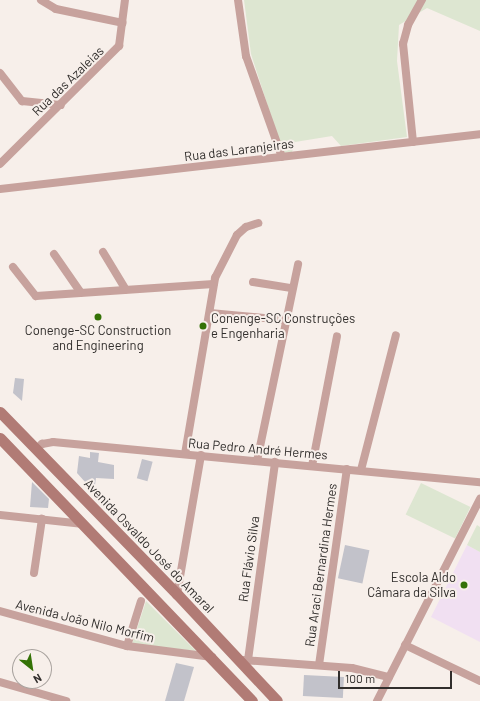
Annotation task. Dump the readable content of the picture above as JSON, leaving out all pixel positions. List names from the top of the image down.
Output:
{
  "streets": {
    "main road": ["Avenida Osvaldo José do Amaral"],
    "street": [
      "Rua das Azaleias",
      "Rua das Laranjeiras",
      "Rua Pedro André Hermes",
      "Rua Flávio Silva",
      "Rua Araci Bernardina Hermes",
      "Avenida João Nilo Morfim"
    ]
  },
  "crossings": [
    ["Rua Pedro André Hermes", "Avenida Osvaldo José do Amaral"],
    ["Rua Pedro André Hermes", "Rua Flávio Silva"],
    ["Rua Pedro André Hermes", "Rua Araci Bernardina Hermes"],
    ["Avenida Osvaldo José do Amaral", "Rua Flávio Silva"]
  ],
  "places": ["Conenge-SC Construction and Engineering", "Conenge-SC Construções e Engenharia", "Escola Aldo Câmara da Silva"],
  "scale_bar": "100 m",
  "north": "bottom right"
}
